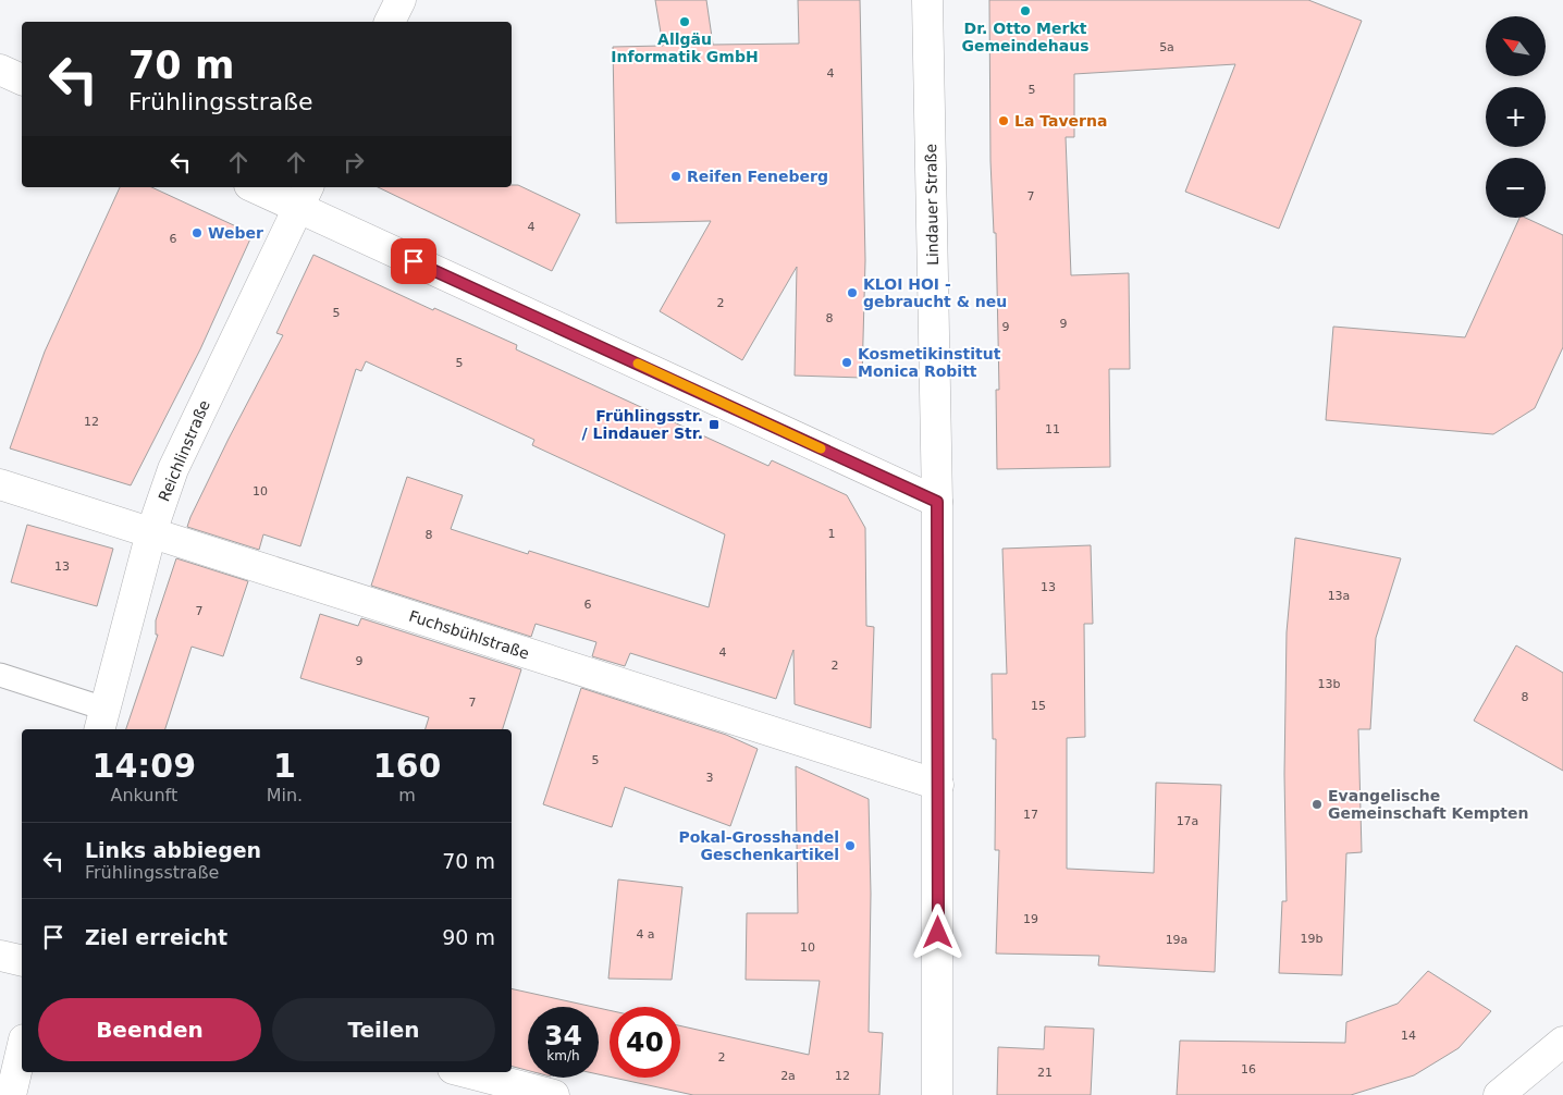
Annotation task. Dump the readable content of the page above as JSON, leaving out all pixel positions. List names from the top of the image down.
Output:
{
  "streets": {
    "street": ["Lindauer Straße", "Reichlinstraße", "Fuchsbühlstraße"]
  },
  "crossings": [
    ["Lindauer Straße", "Fuchsbühlstraße"],
    ["Reichlinstraße", "Fuchsbühlstraße"]
  ],
  "places": {
    "other": [
      "Dr. Otto Merkt Gemeindehaus",
      "Allgäu Informatik GmbH",
      "La Taverna",
      "Reifen Feneberg",
      "Weber",
      "KLOI HOI - gebraucht & neu",
      "Kosmetikinstitut Monica Robitt",
      "Evangelische Gemeinschaft Kempten",
      "Pokal-Grosshandel Geschenkartikel"
    ],
    "transit": ["Frühlingsstr. / Lindauer Str."]
  },
  "house_numbers": [
    "5a",
    "4",
    "5",
    "7",
    "4",
    "6",
    "2",
    "5",
    "8",
    "9",
    "9",
    "5",
    "12",
    "11",
    "10",
    "1",
    "8",
    "13",
    "13",
    "13a",
    "6",
    "7",
    "4",
    "9",
    "2",
    "13b",
    "8",
    "7",
    "15",
    "5",
    "3",
    "17",
    "17a",
    "19",
    "4 a",
    "19b",
    "19a",
    "10",
    "14",
    "2",
    "16",
    "21",
    "2a",
    "12"
  ],
  "north": "top left",
  "page": {
    "map_buttons": ["+", "−"],
    "turn": ["70 m", "Frühlingsstraße"],
    "eta": [
      "14:09",
      "Ankunft",
      "1",
      "Min.",
      "160",
      "m"
    ],
    "list": [
      {
        "name": "Links abbiegen",
        "note": "Frühlingsstraße",
        "value": "70 m"
      },
      {
        "name": "Ziel erreicht",
        "value": "90 m"
      }
    ],
    "buttons": ["Beenden", "Teilen"],
    "speed": "34 km/h",
    "limit": "40"
  }
}
